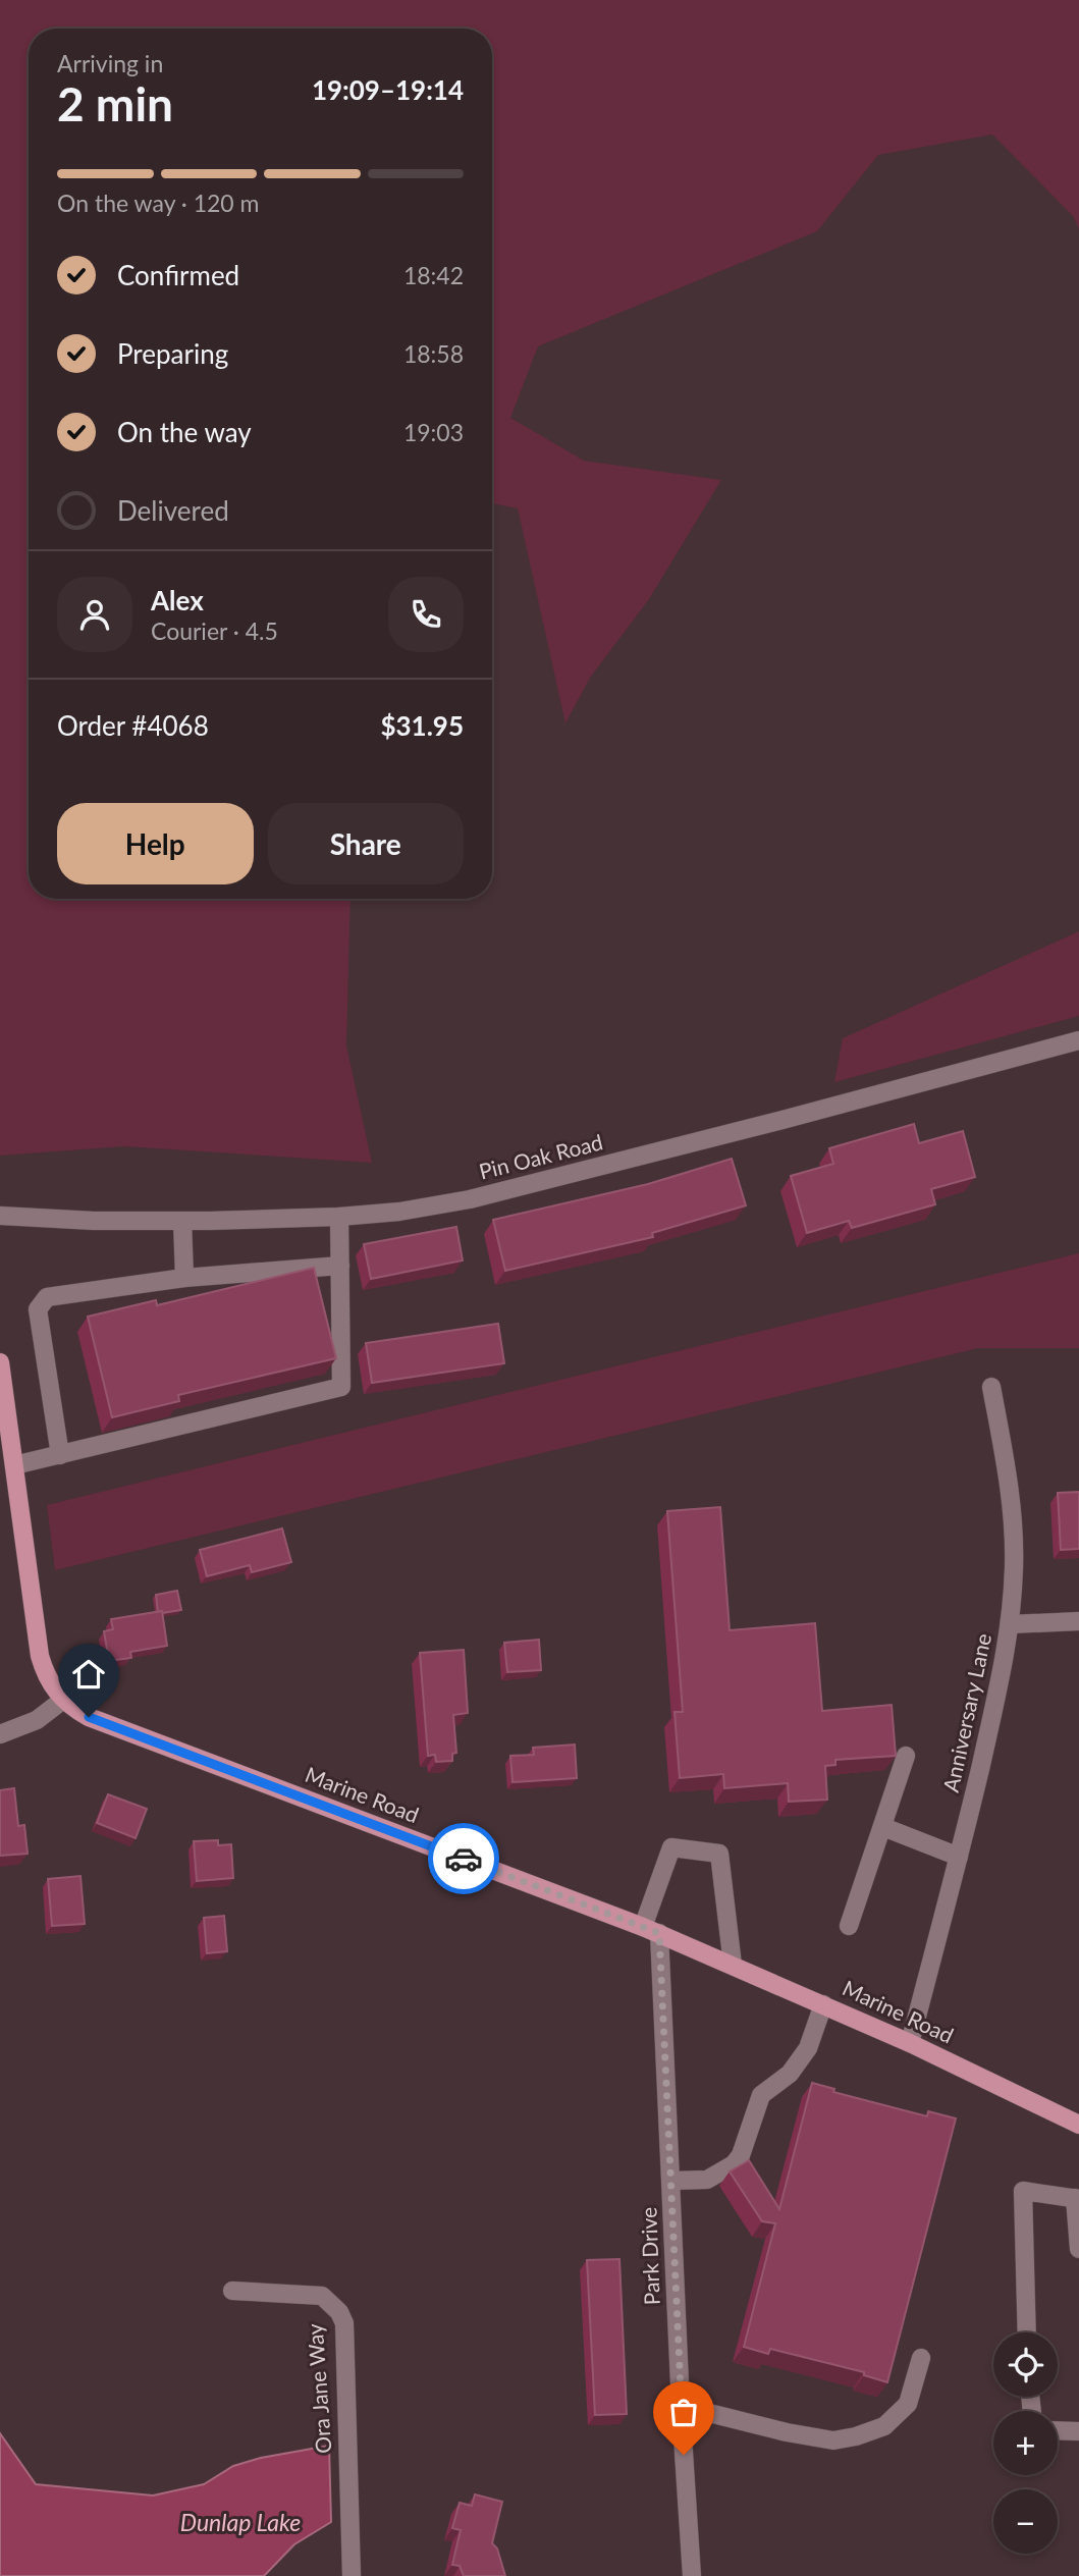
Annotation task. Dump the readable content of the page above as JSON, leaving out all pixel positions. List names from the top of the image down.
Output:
{
  "streets": {
    "main road": ["Marine Road"],
    "street": [
      "Pin Oak Road",
      "Anniversary Lane",
      "Park Drive",
      "Ora Jane Way"
    ]
  },
  "crossings": [
    ["Anniversary Lane", "Marine Road"],
    ["Marine Road", "Park Drive"]
  ],
  "water": ["Dunlap Lake"],
  "page": {
    "heading": ["2 min", "Arriving in", "19:09–19:14"],
    "panel": [
      "Alex",
      "Courier · 4.5",
      "Order #4068",
      "$31.95"
    ],
    "bar": "On the way · 120 m",
    "list": [
      ["Confirmed", "18:42"],
      ["Preparing", "18:58"],
      ["On the way", "19:03"],
      "Delivered"
    ],
    "buttons": ["Help", "Share"],
    "map_buttons": ["+", "−"]
  }
}
